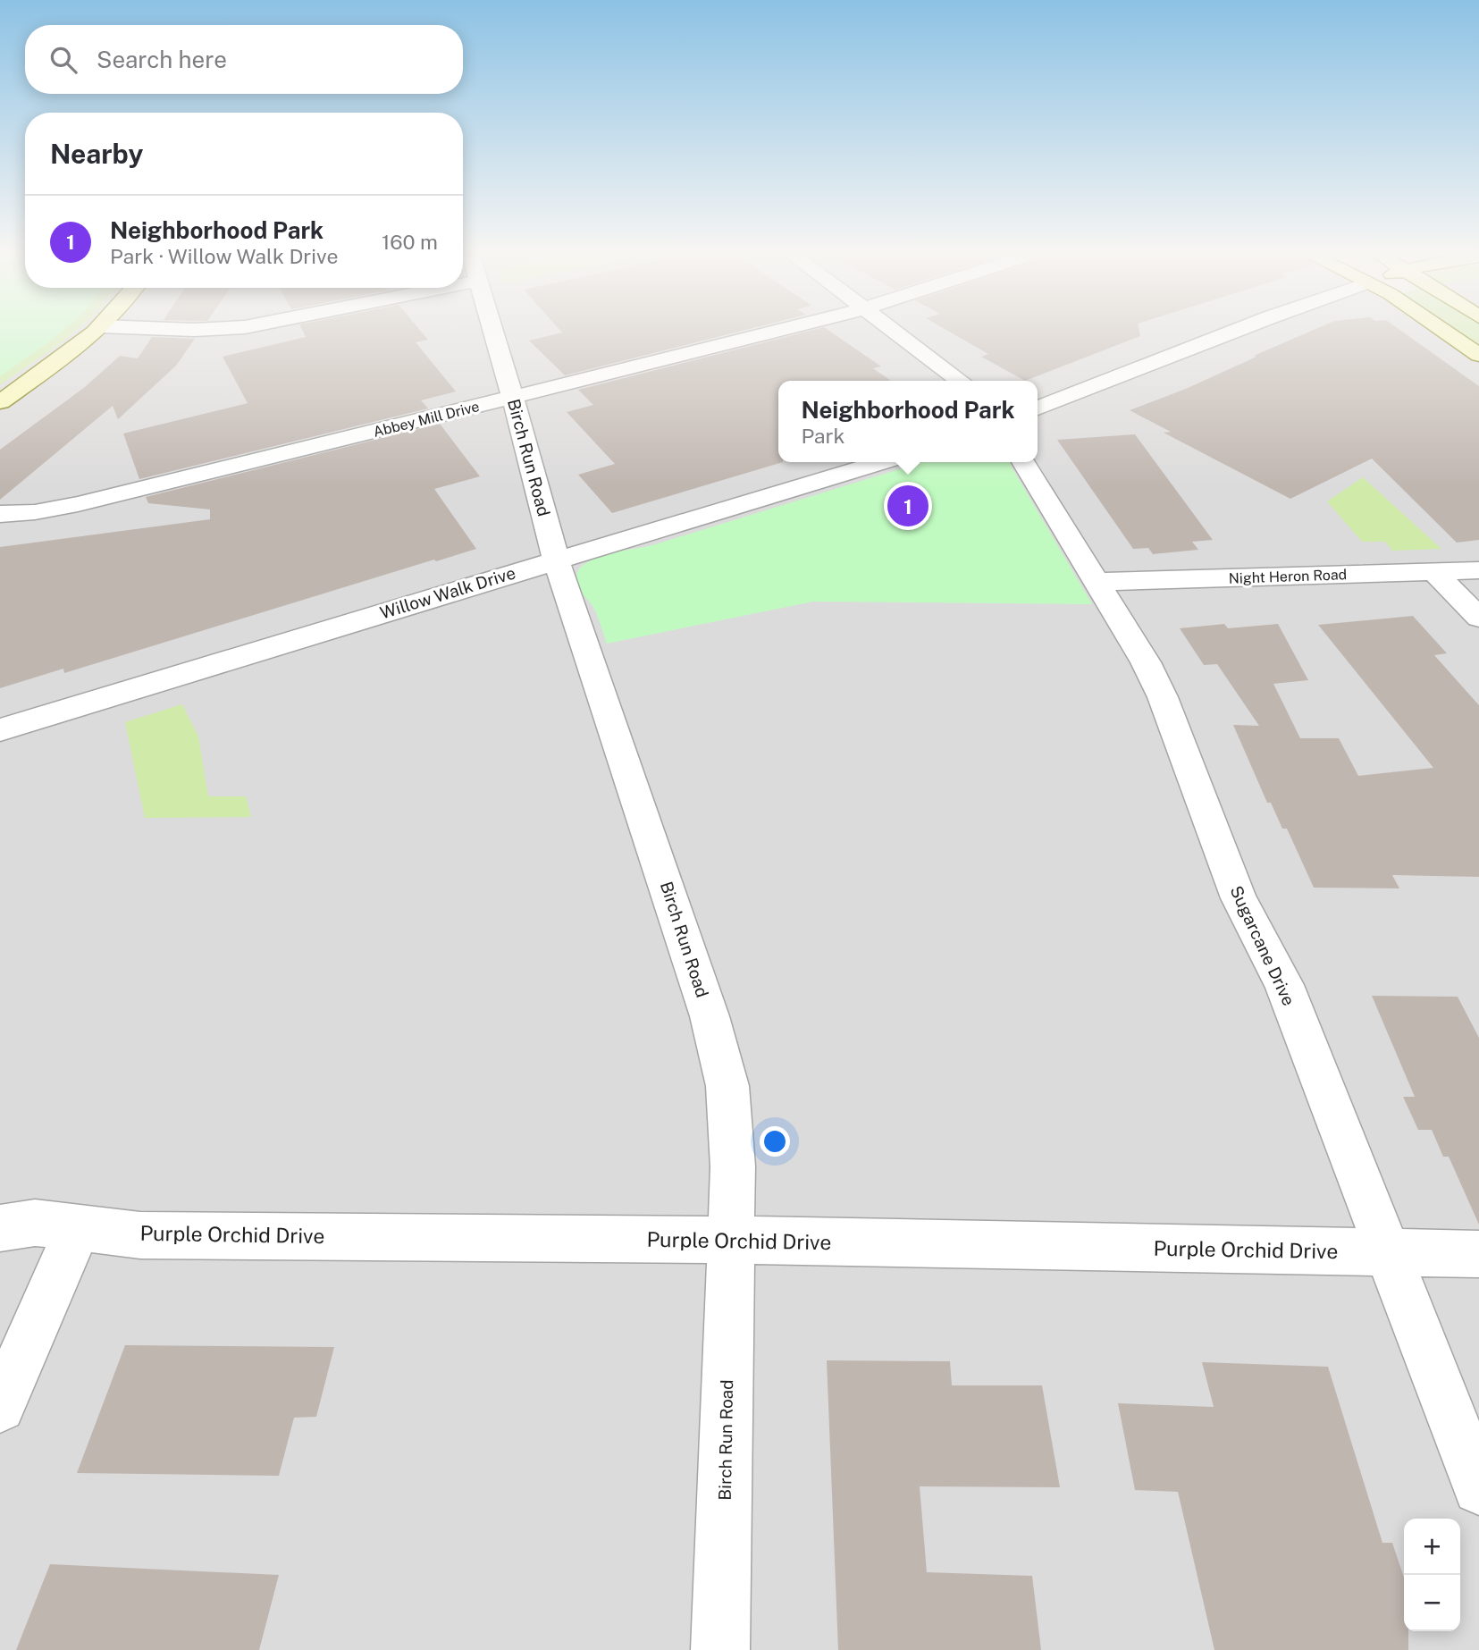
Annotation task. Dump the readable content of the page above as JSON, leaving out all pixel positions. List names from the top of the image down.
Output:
{
  "streets": {
    "street": [
      "Abbey Mill Drive",
      "Birch Run Road",
      "Night Heron Road",
      "Willow Walk Drive",
      "Sugarcane Drive",
      "Purple Orchid Drive"
    ]
  },
  "crossings": [
    ["Abbey Mill Drive", "Birch Run Road"],
    ["Birch Run Road", "Willow Walk Drive"],
    ["Birch Run Road", "Purple Orchid Drive"],
    ["Night Heron Road", "Sugarcane Drive"],
    ["Sugarcane Drive", "Purple Orchid Drive"]
  ],
  "page": {
    "search": "Search here",
    "heading": "Nearby",
    "list": [
      {
        "mark": "1",
        "name": "Neighborhood Park",
        "note": "Park · Willow Walk Drive",
        "value": "160 m"
      }
    ],
    "popup": ["Neighborhood Park", "Park"],
    "pins": "1",
    "map_buttons": ["+", "−"]
  }
}
